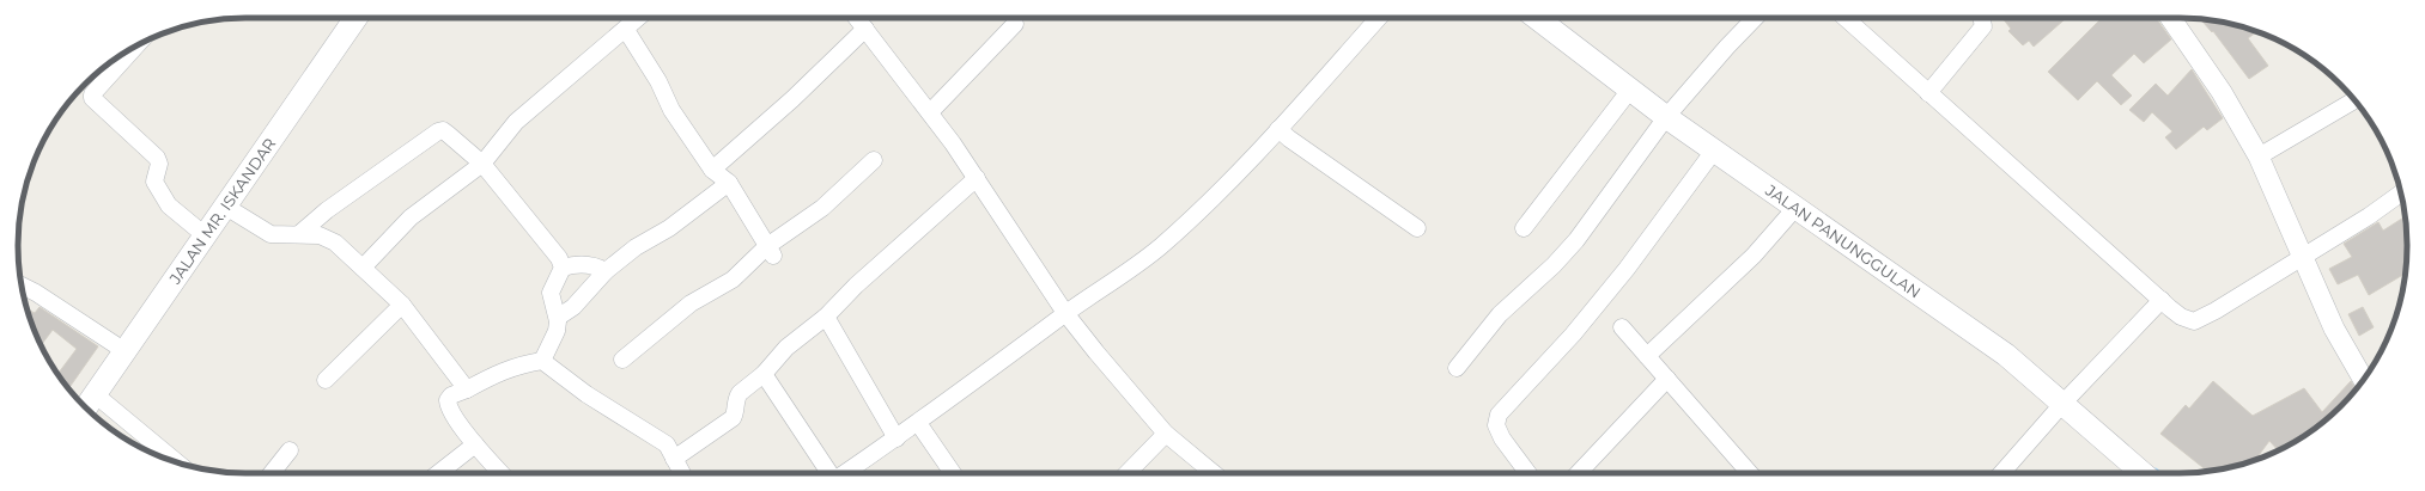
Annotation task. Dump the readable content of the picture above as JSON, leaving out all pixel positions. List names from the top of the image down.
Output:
{
  "streets": {
    "main road": ["JALAN MR. ISKANDAR", "JALAN PANUNGGULAN"]
  }
}
